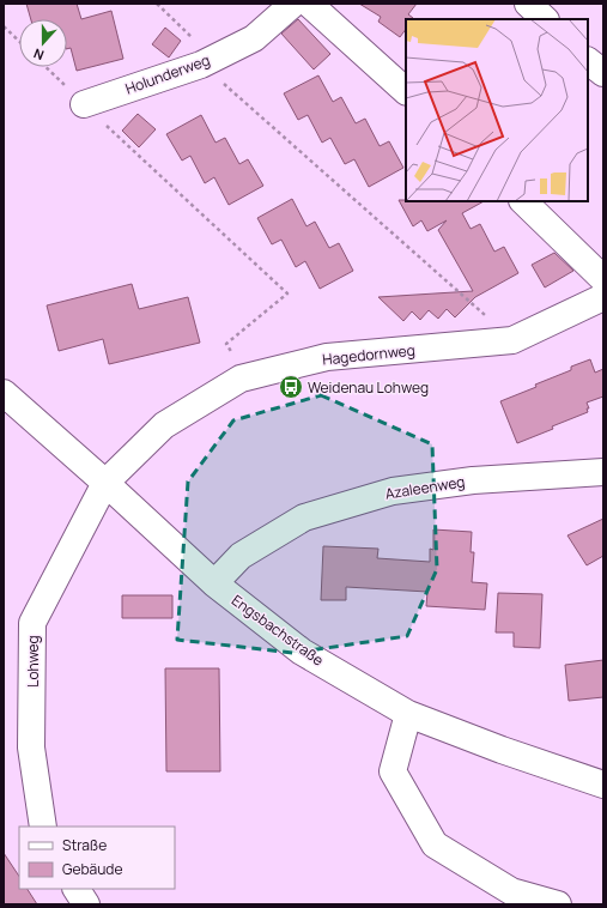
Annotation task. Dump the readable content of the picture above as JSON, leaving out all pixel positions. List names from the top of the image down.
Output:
{
  "streets": {
    "street": [
      "Holunderweg",
      "Hagedornweg",
      "Azaleenweg",
      "Engsbachstraße",
      "Lohweg"
    ]
  },
  "crossings": [
    ["Hagedornweg", "Engsbachstraße"],
    ["Hagedornweg", "Lohweg"],
    ["Azaleenweg", "Engsbachstraße"],
    ["Engsbachstraße", "Lohweg"]
  ],
  "places": {
    "bus stop": ["Weidenau Lohweg"]
  },
  "legend": ["Straße", "Gebäude"],
  "north": "bottom"
}
